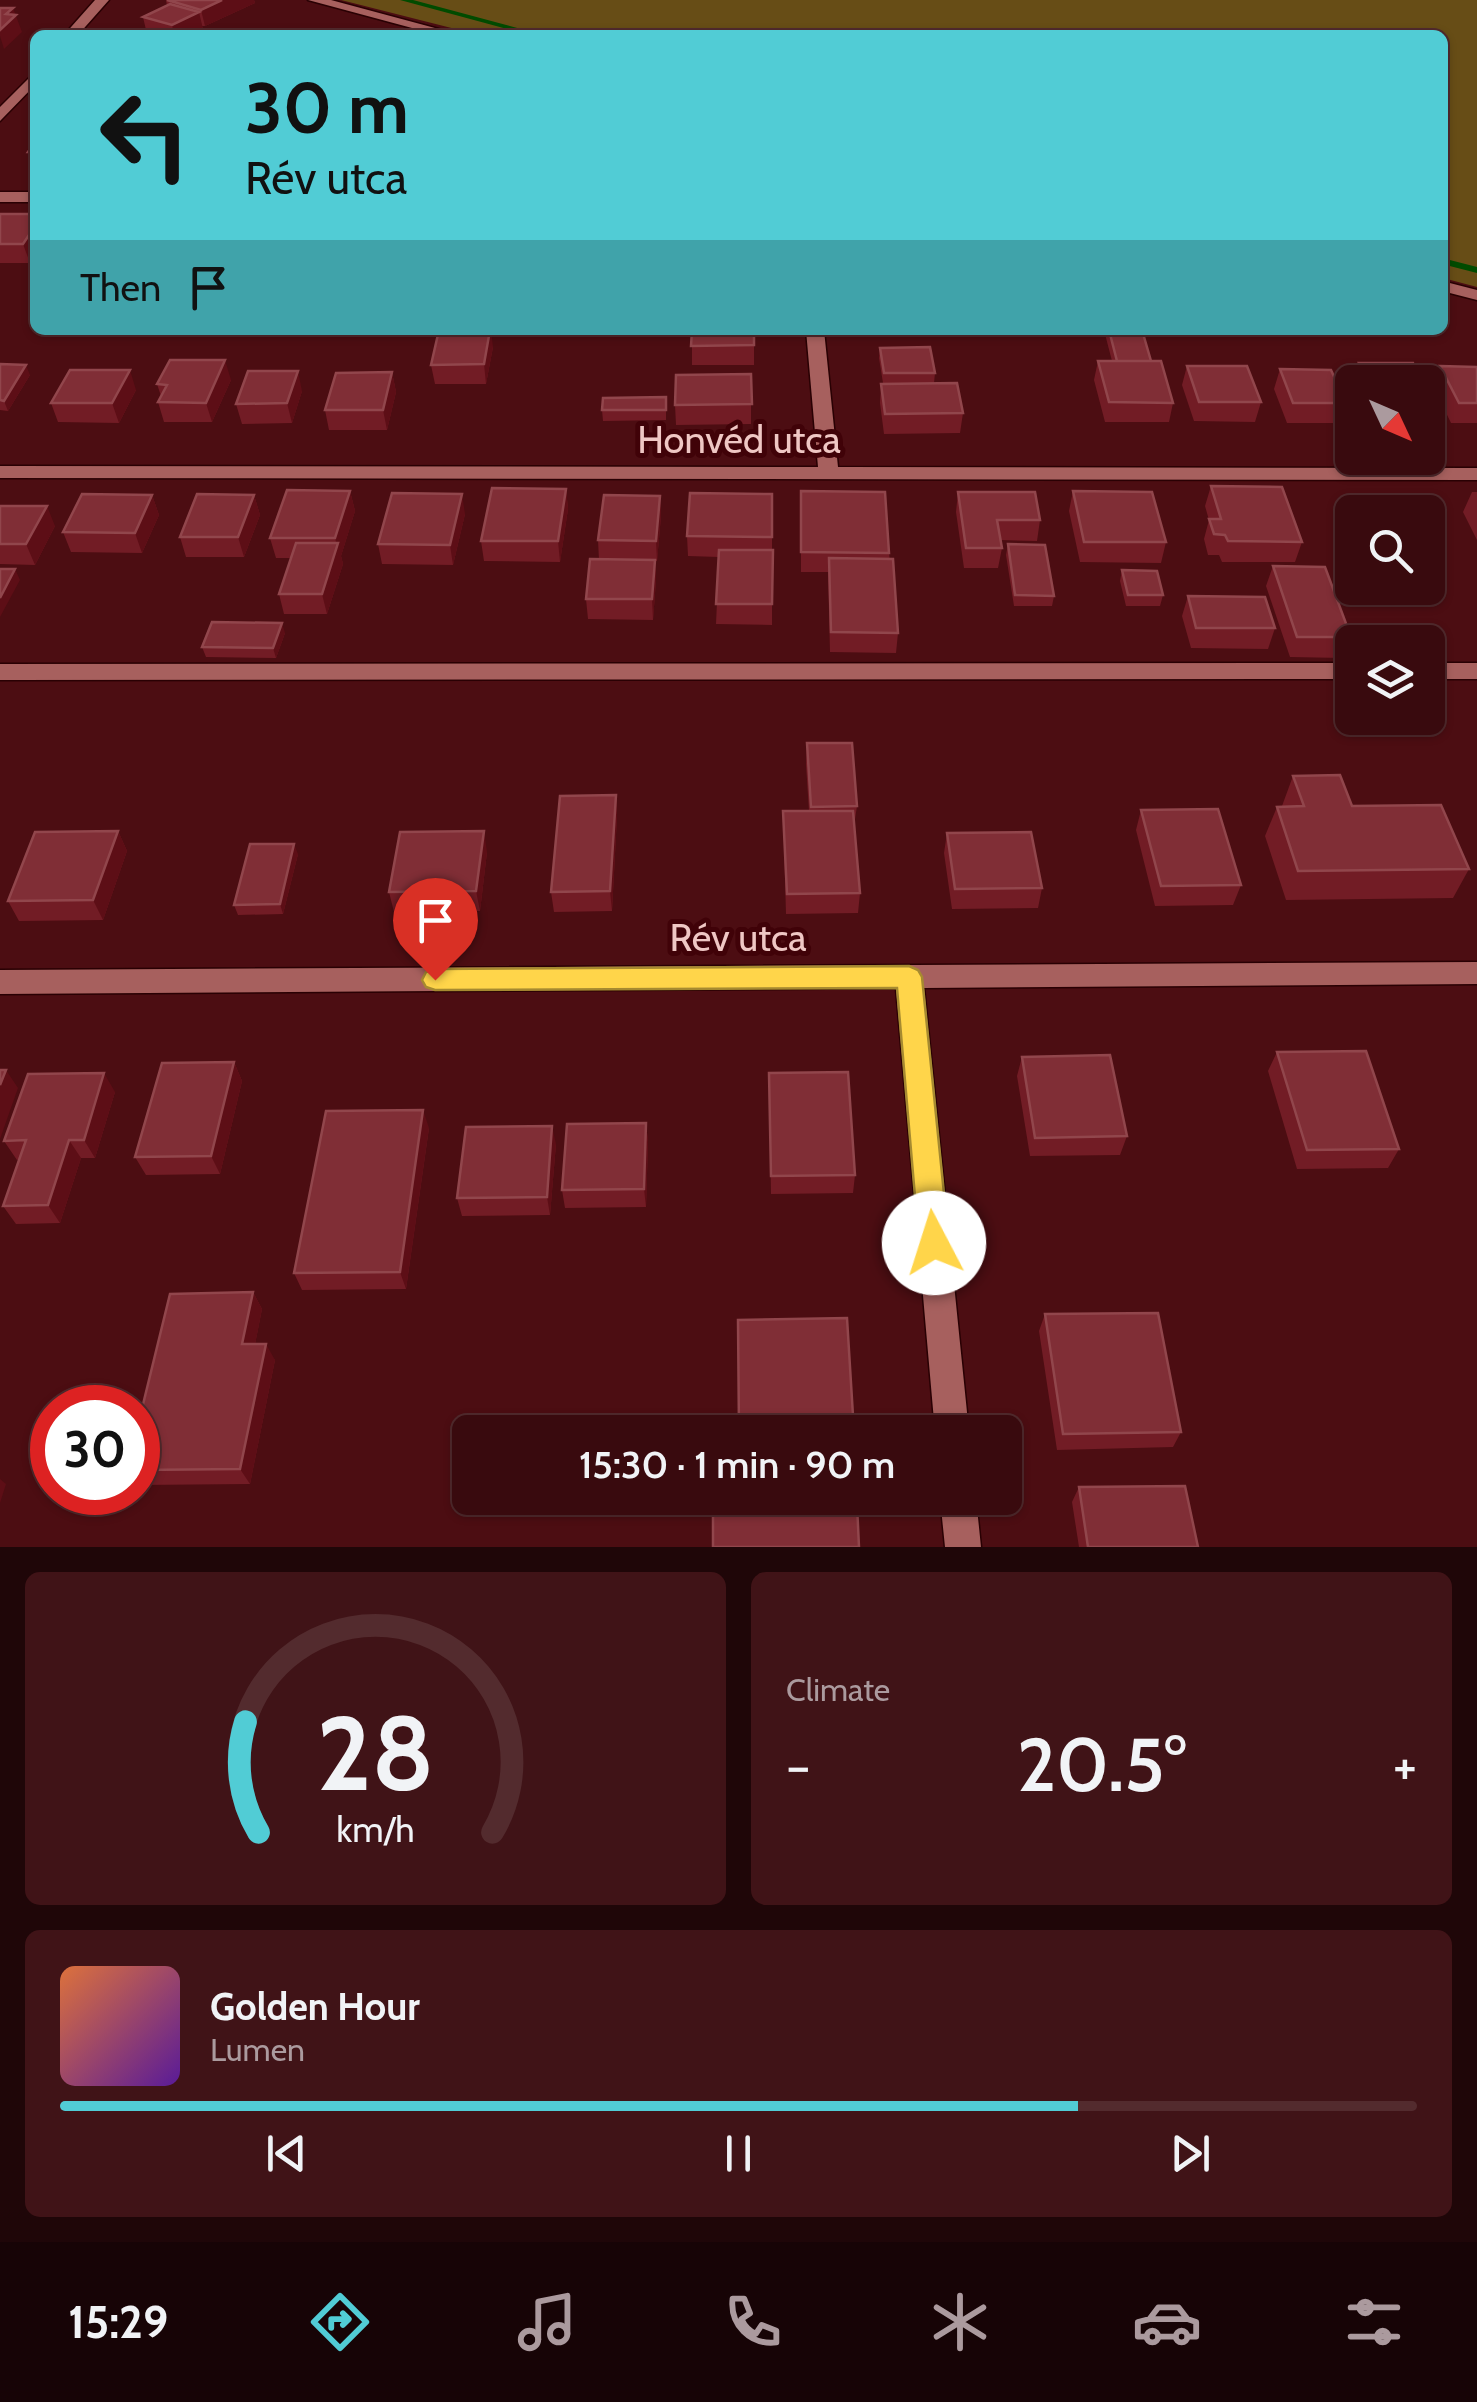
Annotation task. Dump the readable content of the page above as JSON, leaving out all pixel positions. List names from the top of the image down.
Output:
{
  "streets": {
    "street": ["Honvéd utca", "Rév utca"]
  },
  "north": "bottom right",
  "page": {
    "turn": ["30 m", "Rév utca"],
    "then": "Then",
    "limit": "30",
    "trip": "15:30 · 1 min · 90 m",
    "tile": "Climate",
    "heat": ["−", "20.5°", "+"],
    "song": ["Golden Hour", "Lumen"],
    "tabs": "15:29",
    "gauge": ["28", "km/h"]
  }
}
